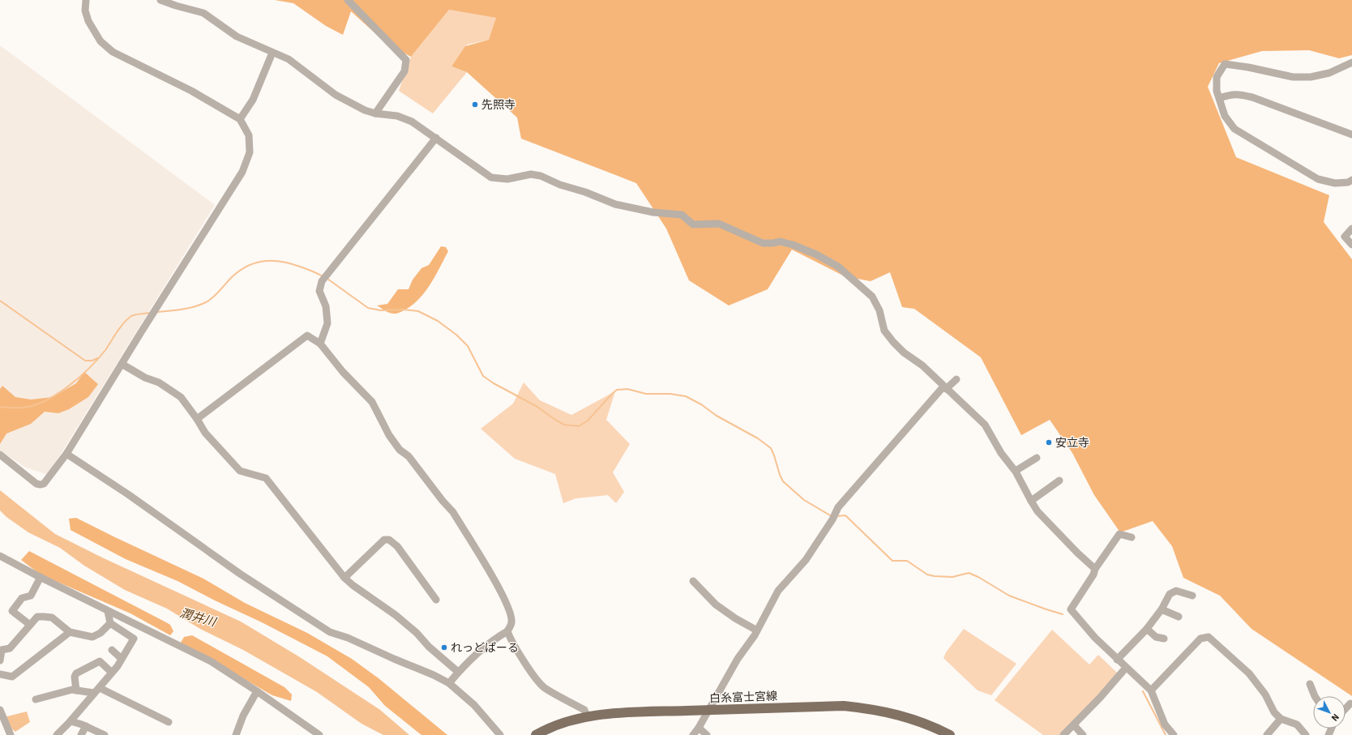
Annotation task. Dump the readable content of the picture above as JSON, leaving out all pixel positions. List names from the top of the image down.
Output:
{
  "streets": {
    "main road": ["白糸富士宮線"]
  },
  "water": ["潤井川"],
  "places": ["先照寺", "安立寺", "れっどぱーる"],
  "north": "bottom right"
}
